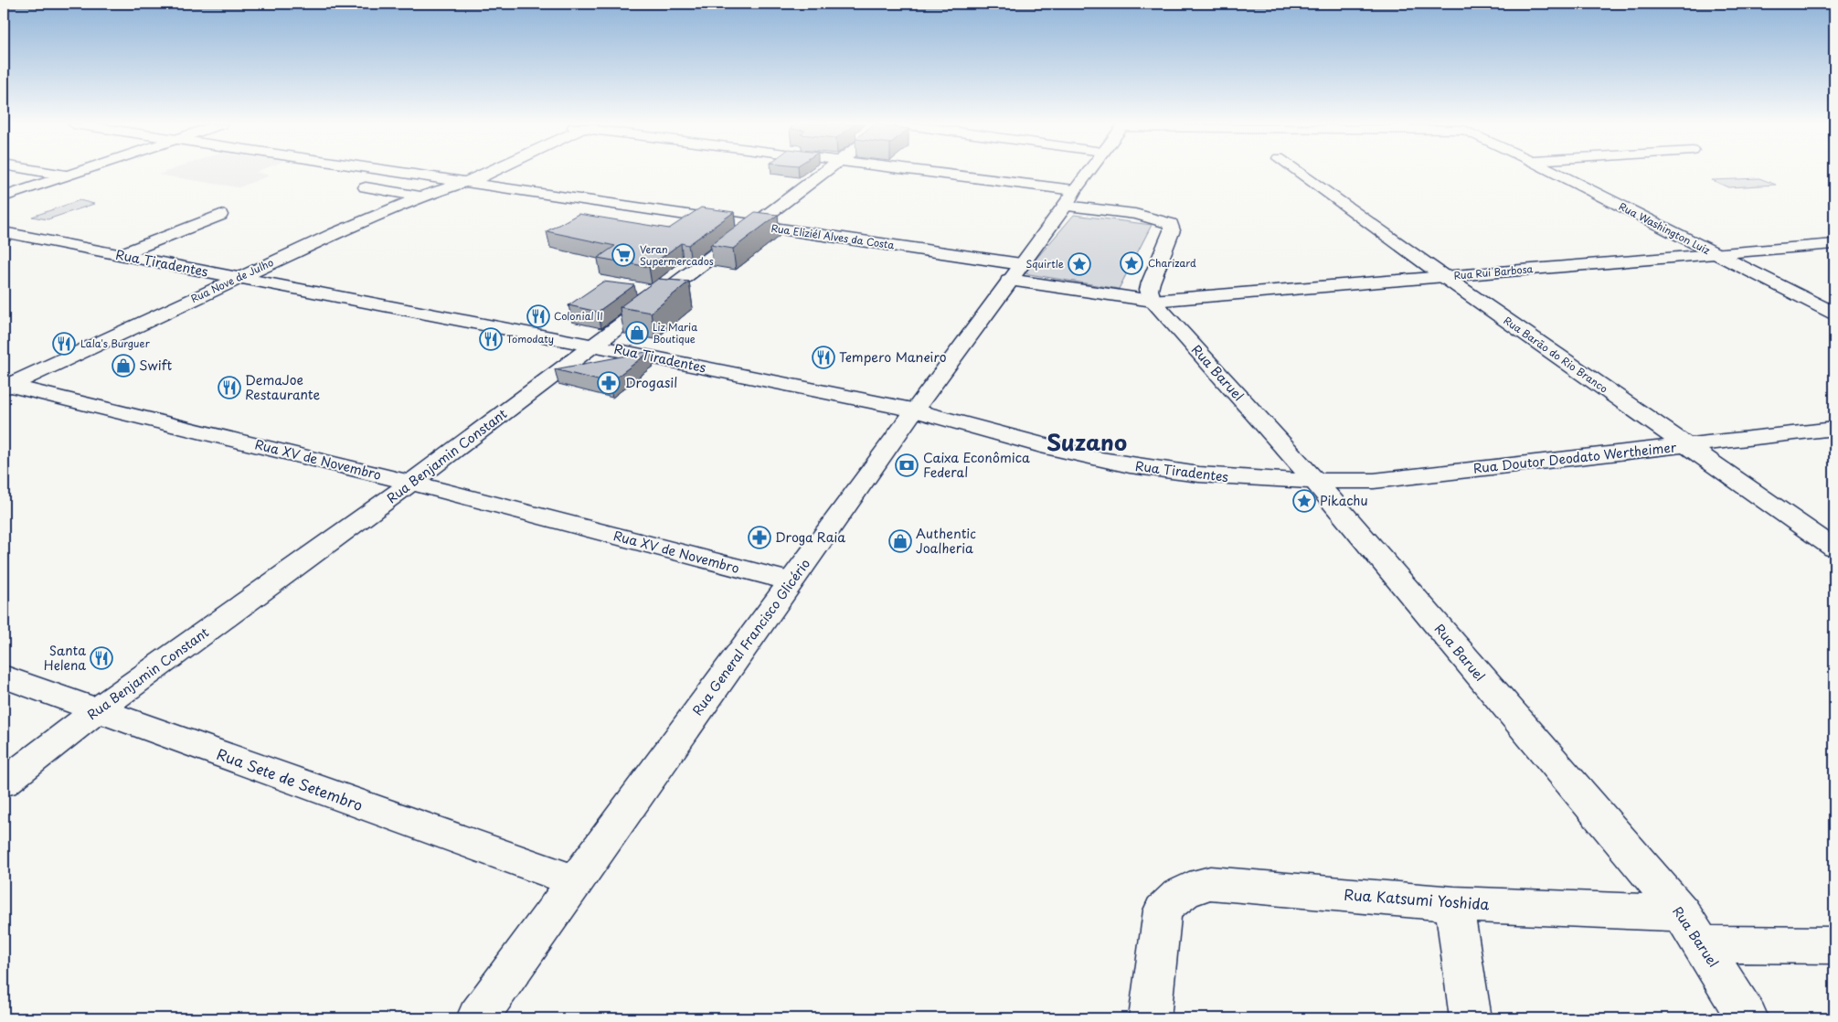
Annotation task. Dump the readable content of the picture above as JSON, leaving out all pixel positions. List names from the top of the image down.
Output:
{
  "streets": {
    "street": [
      "Rua Washington Luiz",
      "Rua Eliziél Alves da Costa",
      "Rua Tiradentes",
      "Rua Rui Barbosa",
      "Rua Nove de Julho",
      "Rua Barão do Rio Branco",
      "Rua Baruel",
      "Rua Benjamin Constant",
      "Rua Doutor Deodato Wertheimer",
      "Rua XV de Novembro",
      "Rua General Francisco Glicério",
      "Rua Sete de Setembro",
      "Rua Katsumi Yoshida"
    ]
  },
  "crossings": [
    ["Rua Washington Luiz", "Rua Rui Barbosa"],
    ["Rua Eliziél Alves da Costa", "Rua Nove de Julho"],
    ["Rua Eliziél Alves da Costa", "Rua Benjamin Constant"],
    ["Rua Eliziél Alves da Costa", "Rua General Francisco Glicério"],
    ["Rua Tiradentes", "Rua Nove de Julho"],
    ["Rua Tiradentes", "Rua Baruel"],
    ["Rua Tiradentes", "Rua Benjamin Constant"],
    ["Rua Tiradentes", "Rua Doutor Deodato Wertheimer"],
    ["Rua Tiradentes", "Rua General Francisco Glicério"],
    ["Rua Rui Barbosa", "Rua Barão do Rio Branco"],
    ["Rua Rui Barbosa", "Rua Baruel"],
    ["Rua Rui Barbosa", "Rua General Francisco Glicério"],
    ["Rua Nove de Julho", "Rua XV de Novembro"],
    ["Rua Barão do Rio Branco", "Rua Doutor Deodato Wertheimer"],
    ["Rua Baruel", "Rua Doutor Deodato Wertheimer"],
    ["Rua Baruel", "Rua Katsumi Yoshida"],
    ["Rua Benjamin Constant", "Rua XV de Novembro"],
    ["Rua Benjamin Constant", "Rua Sete de Setembro"],
    ["Rua XV de Novembro", "Rua General Francisco Glicério"],
    ["Rua General Francisco Glicério", "Rua Sete de Setembro"]
  ],
  "districts": ["Suzano"],
  "places": {
    "supermarket": ["Veran Supermercados"],
    "place": ["Charizard", "Squirtle", "Pikachu"],
    "restaurant": [
      "Colonial II",
      "Tomodaty",
      "Lala's Burguer",
      "Tempero Maneiro",
      "DemaJoe Restaurante",
      "Santa Helena"
    ],
    "shop": ["Liz Maria Boutique", "Swift", "Authentic Joalheria"],
    "pharmacy": ["Drogasil", "Droga Raia"],
    "bank": ["Caixa Econômica Federal"]
  }
}
